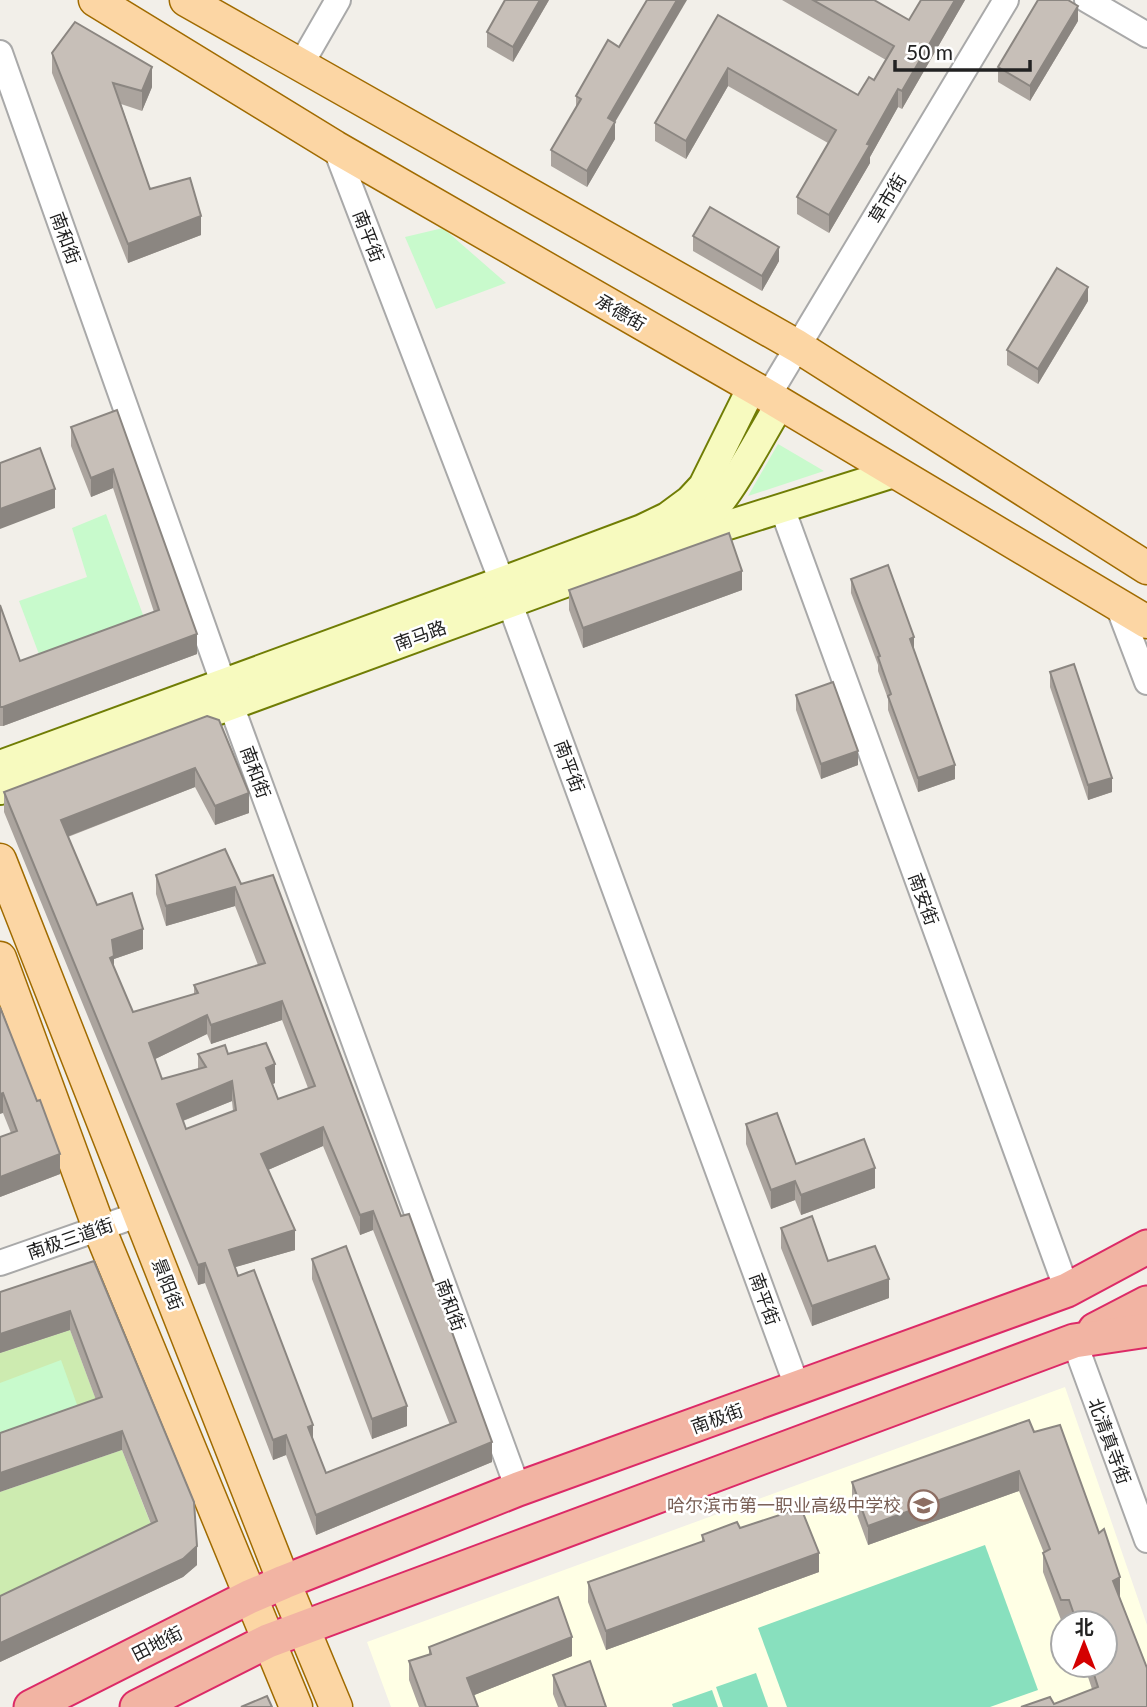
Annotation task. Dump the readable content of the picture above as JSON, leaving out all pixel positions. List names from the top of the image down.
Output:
{
  "streets": {
    "highway": ["南极街", "田地街"],
    "main road": ["承德街", "南马路", "景阳街"],
    "street": [
      "草市街",
      "南平街",
      "南和街",
      "南安街",
      "南极三道街",
      "北清真寺街"
    ]
  },
  "crossings": [
    ["草市街", "承德街"],
    ["草市街", "南马路"],
    ["南平街", "承德街"],
    ["南平街", "南马路"],
    ["南平街", "南极街"],
    ["南和街", "南马路"],
    ["南和街", "南极街"],
    ["承德街", "南马路"],
    ["南安街", "南极街"],
    ["南极三道街", "景阳街"],
    ["景阳街", "南极街"],
    ["景阳街", "田地街"],
    ["南极街", "田地街"]
  ],
  "places": {
    "school or university": ["哈尔滨市第一职业高级中学校"]
  },
  "scale_bar": "50 m",
  "north": "top"
}
